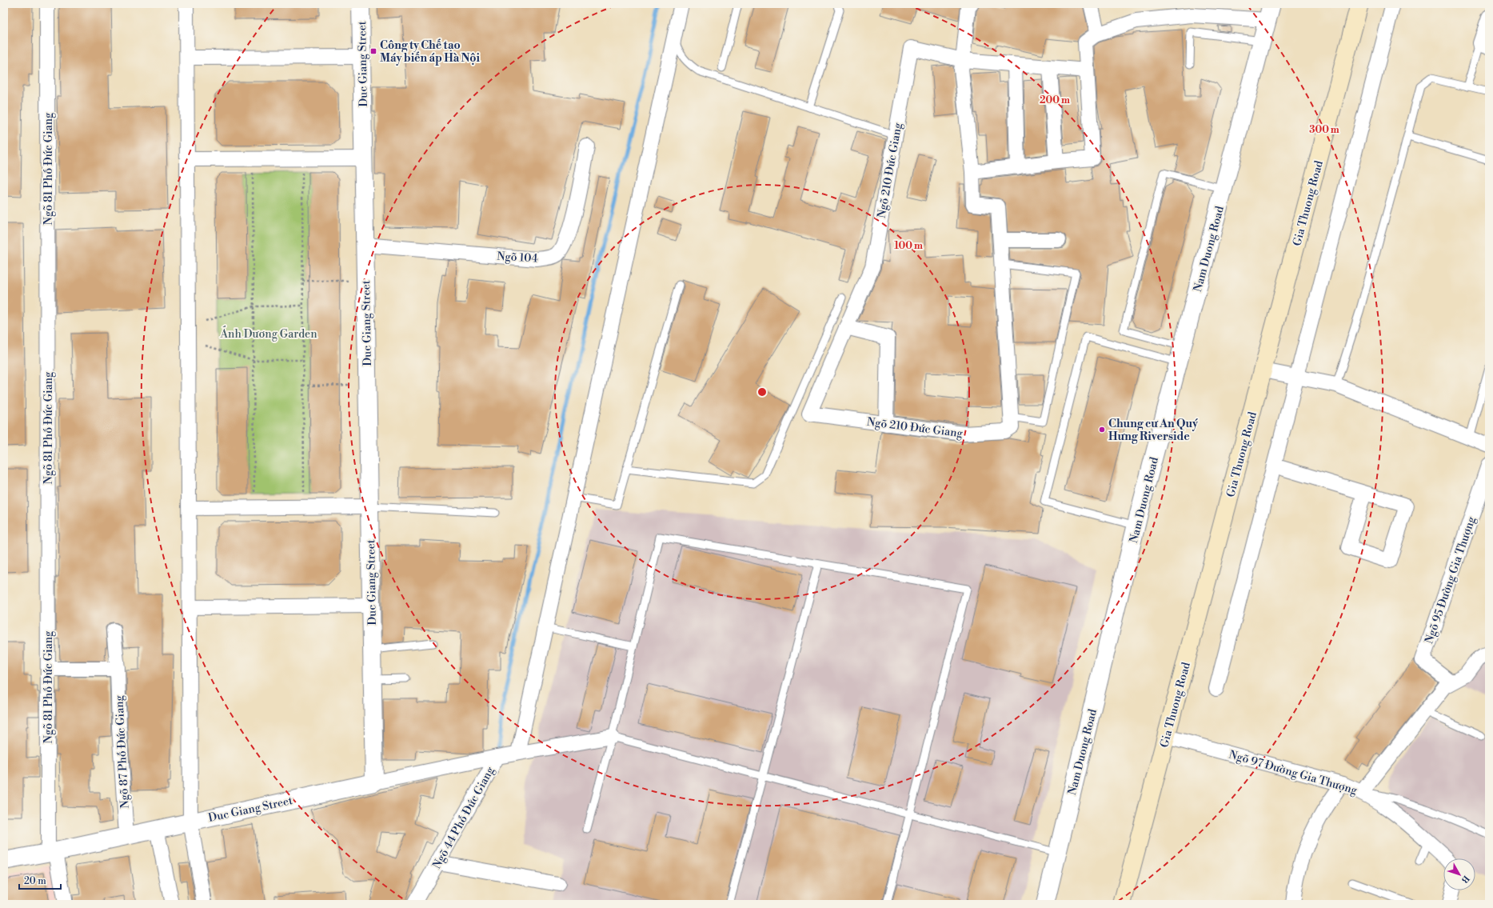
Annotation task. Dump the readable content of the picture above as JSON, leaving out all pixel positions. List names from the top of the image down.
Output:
{
  "streets": {
    "main road": ["Gia Thuong Road"],
    "street": [
      "Duc Giang Street",
      "Ngõ 81 Phố Đức Giang",
      "Ngõ 210 Đức Giang",
      "Nam Duong Road",
      "Ngõ 104",
      "Ngõ 95 Đường Gia Thượng",
      "Ngõ 87 Phố Đức Giang",
      "Ngõ 97 Đường Gia Thượng",
      "Ngõ 44 Phố Đức Giang"
    ]
  },
  "crossings": [
    ["Duc Giang Street", "Ngõ 81 Phố Đức Giang"],
    ["Duc Giang Street", "Ngõ 104"],
    ["Duc Giang Street", "Ngõ 87 Phố Đức Giang"],
    ["Duc Giang Street", "Ngõ 44 Phố Đức Giang"],
    ["Gia Thuong Road", "Ngõ 97 Đường Gia Thượng"]
  ],
  "parks": ["Ánh Dương Garden"],
  "places": {
    "transit": ["Công ty Chế tạo Máy biến áp Hà Nội"],
    "other": ["Chung cư An Quý Hưng Riverside"]
  },
  "scale_bar": "20 m",
  "north": "bottom right",
  "rings": ["200 m", "300 m", "100 m"]
}
